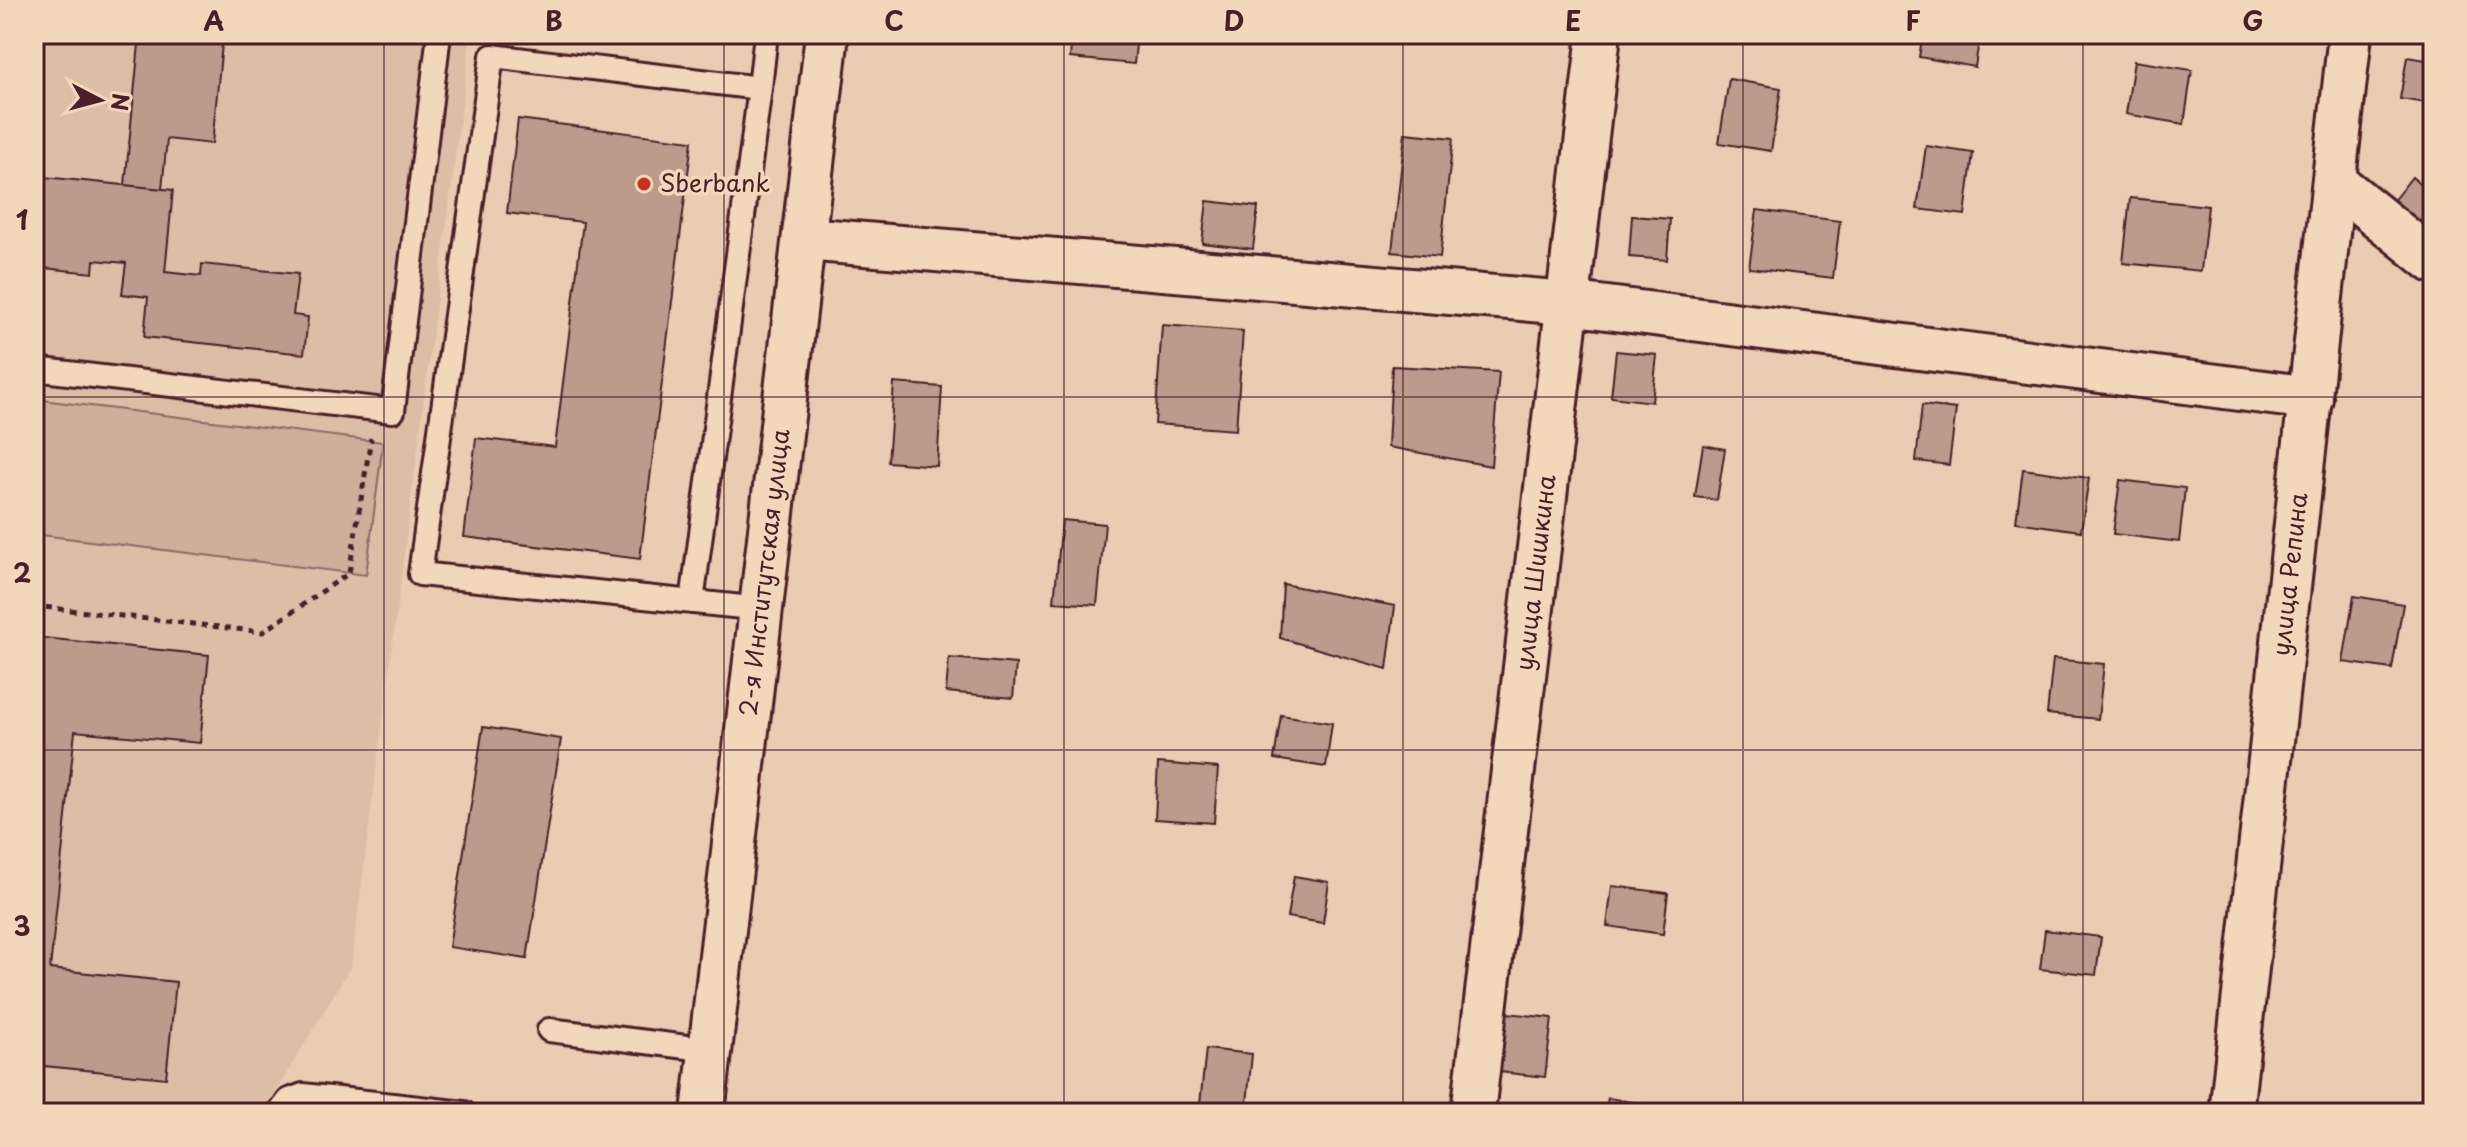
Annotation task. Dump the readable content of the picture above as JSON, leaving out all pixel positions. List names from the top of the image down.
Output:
{
  "streets": {
    "street": ["2-я Институтская улица", "улица Шишкина", "улица Репина"]
  },
  "places": ["Sberbank"],
  "north": "right",
  "grid": {
    "columns": [
      "A",
      "B",
      "C",
      "D",
      "E",
      "F",
      "G"
    ],
    "rows": ["1", "2", "3"]
  }
}
